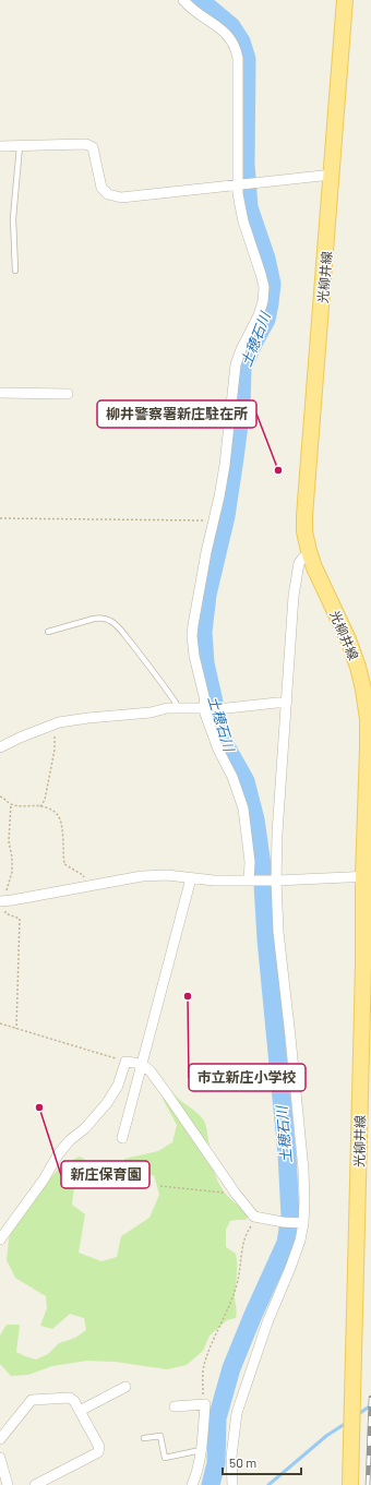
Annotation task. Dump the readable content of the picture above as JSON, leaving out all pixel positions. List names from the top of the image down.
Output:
{
  "streets": {
    "main road": ["光柳井線"]
  },
  "water": ["土穂石川"],
  "places": ["柳井警察署新庄駐在所", "市立新庄小学校", "新庄保育園"],
  "scale_bar": "50 m"
}
